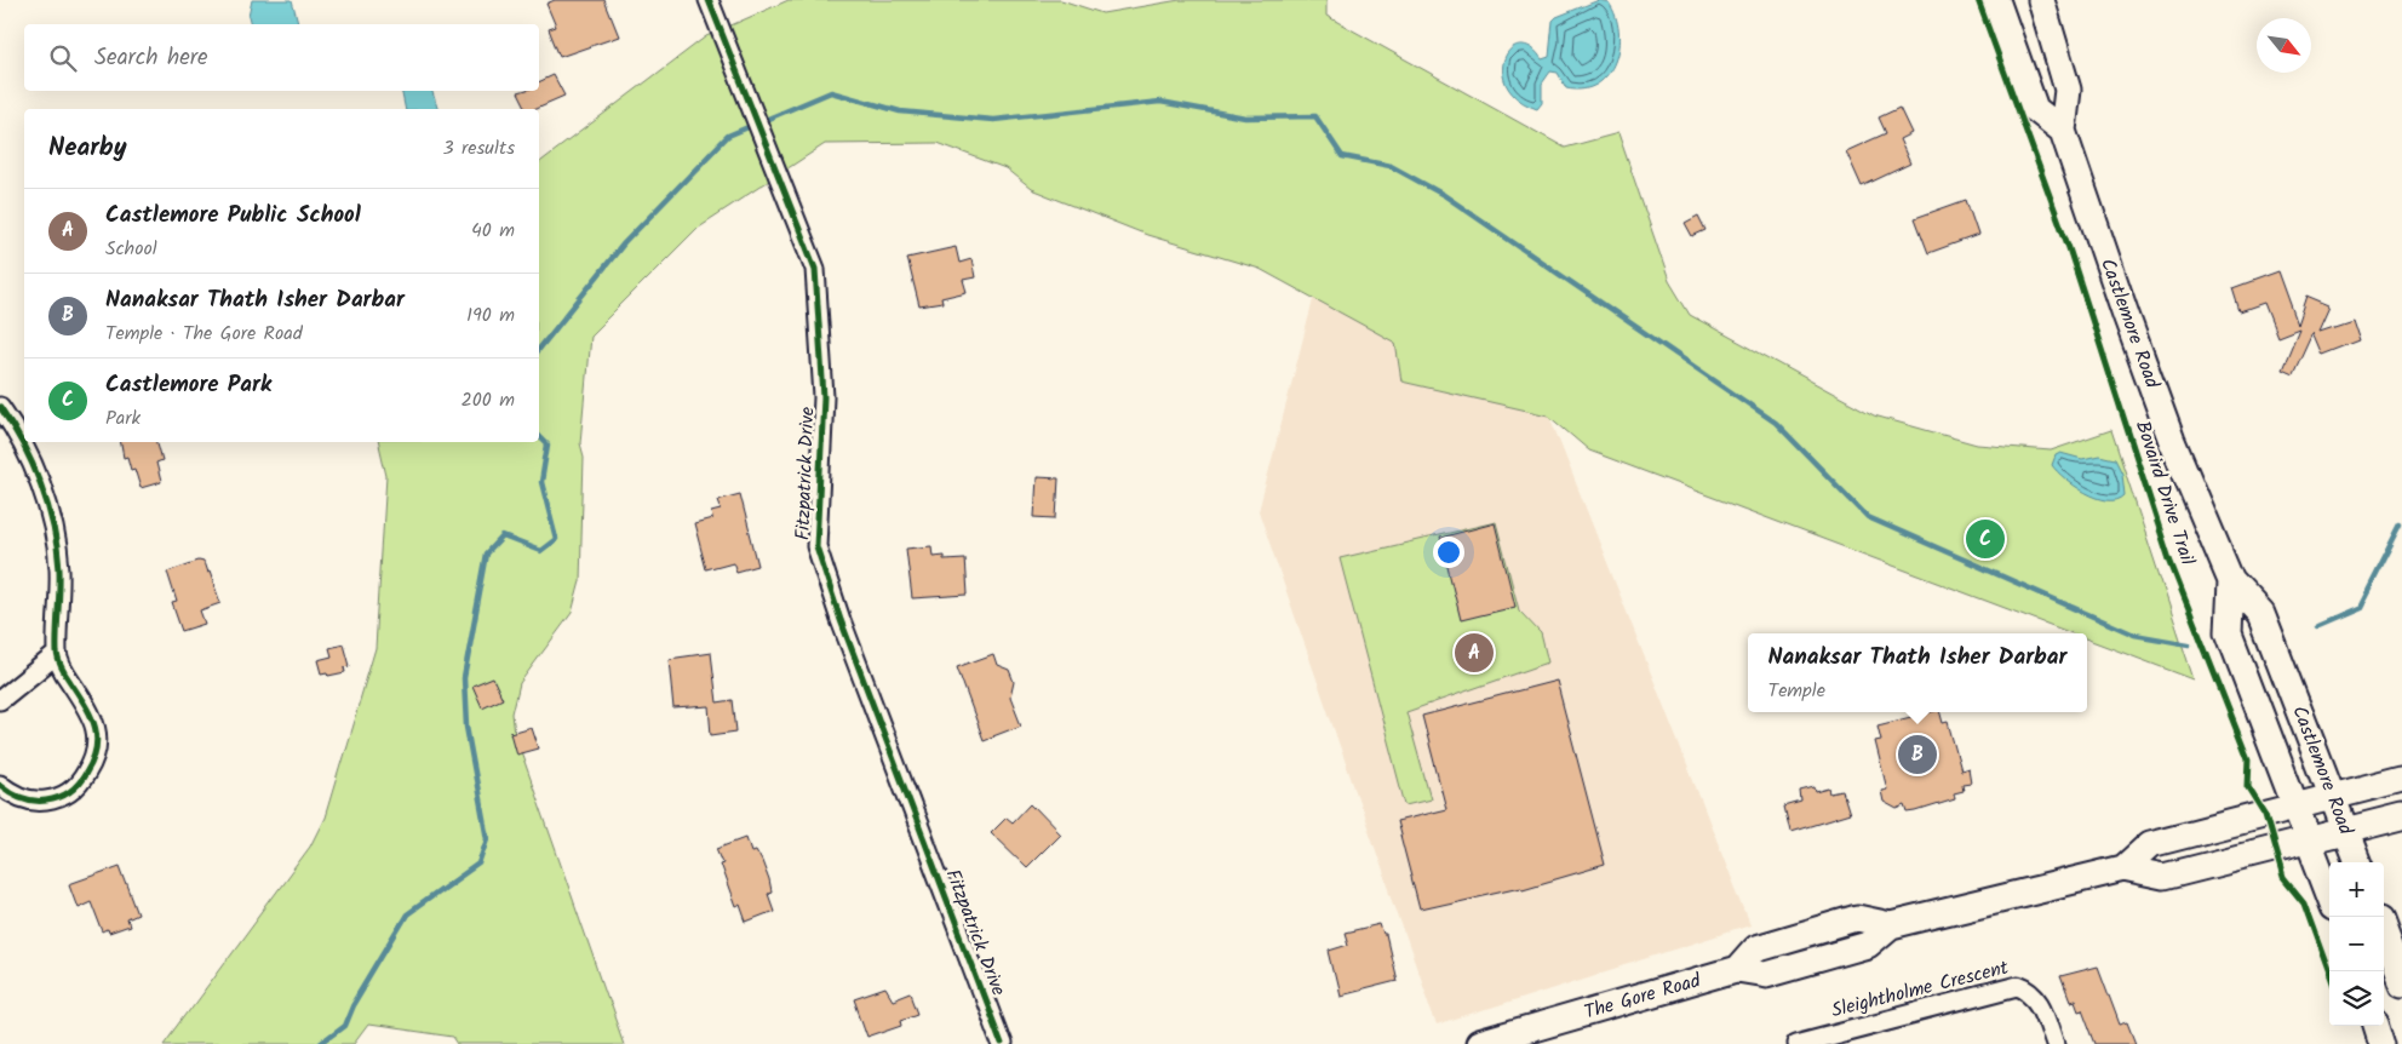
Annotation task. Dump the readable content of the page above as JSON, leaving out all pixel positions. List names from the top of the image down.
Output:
{
  "streets": {
    "main road": ["Castlemore Road", "The Gore Road"],
    "street": ["Fitzpatrick Drive", "Sleightholme Crescent"],
    "cycle path": ["Bovaird Drive Trail"]
  },
  "crossings": [
    ["Castlemore Road", "The Gore Road"]
  ],
  "north": "bottom right",
  "page": {
    "search": "Search here",
    "heading": ["Nearby", "3 results"],
    "list": [
      {
        "mark": "A",
        "name": "Castlemore Public School",
        "note": "School",
        "value": "40 m"
      },
      {
        "mark": "B",
        "name": "Nanaksar Thath Isher Darbar",
        "note": "Temple · The Gore Road",
        "value": "190 m"
      },
      {
        "mark": "C",
        "name": "Castlemore Park",
        "note": "Park",
        "value": "200 m"
      }
    ],
    "pins": ["C", "A", "B"],
    "popup": ["Nanaksar Thath Isher Darbar", "Temple"],
    "map_buttons": ["+", "−"]
  }
}
